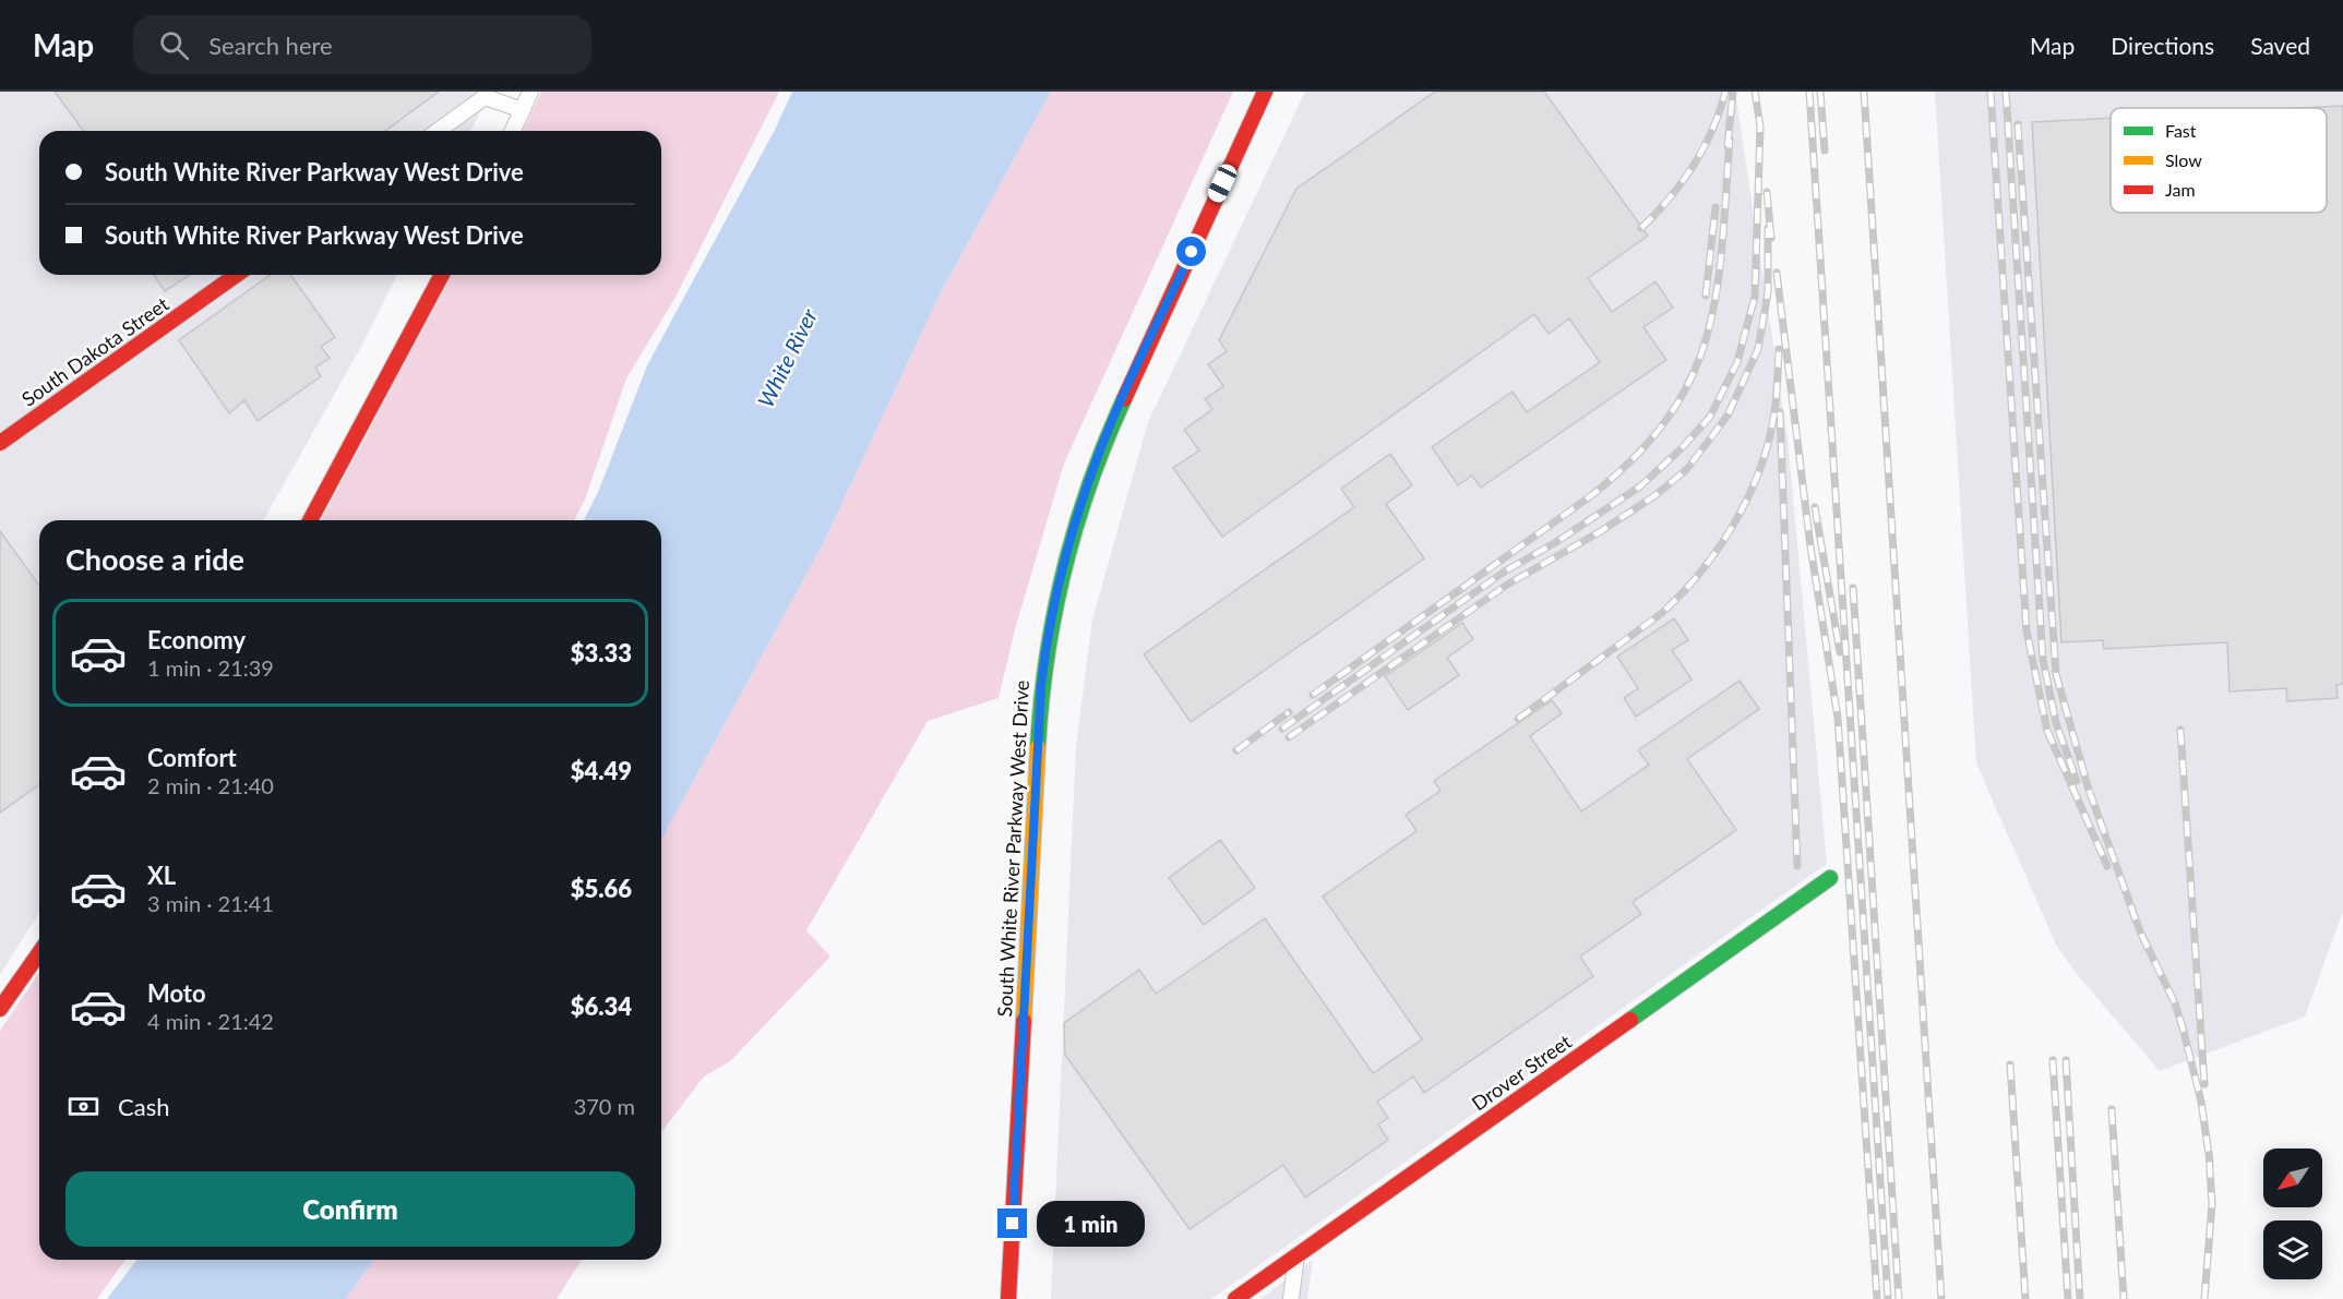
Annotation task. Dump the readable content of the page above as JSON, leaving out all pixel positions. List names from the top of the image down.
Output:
{
  "streets": {
    "street": ["South Dakota Street", "South White River Parkway West Drive", "Drover Street"]
  },
  "water": ["White River"],
  "legend": ["Fast", "Slow", "Jam"],
  "north": "bottom left",
  "page": {
    "header": "Map",
    "search": "Search here",
    "nav": ["Map", "Directions", "Saved"],
    "banner": ["South White River Parkway West Drive", "South White River Parkway West Drive"],
    "heading": "Choose a ride",
    "list": [
      {
        "name": "Economy",
        "note": "1 min · 21:39",
        "value": "$3.33"
      },
      {
        "name": "Comfort",
        "note": "2 min · 21:40",
        "value": "$4.49"
      },
      {
        "name": "XL",
        "note": "3 min · 21:41",
        "value": "$5.66"
      },
      {
        "name": "Moto",
        "note": "4 min · 21:42",
        "value": "$6.34"
      }
    ],
    "pay": ["Cash", "370 m"],
    "buttons": "Confirm",
    "bubble": "1 min"
  }
}
